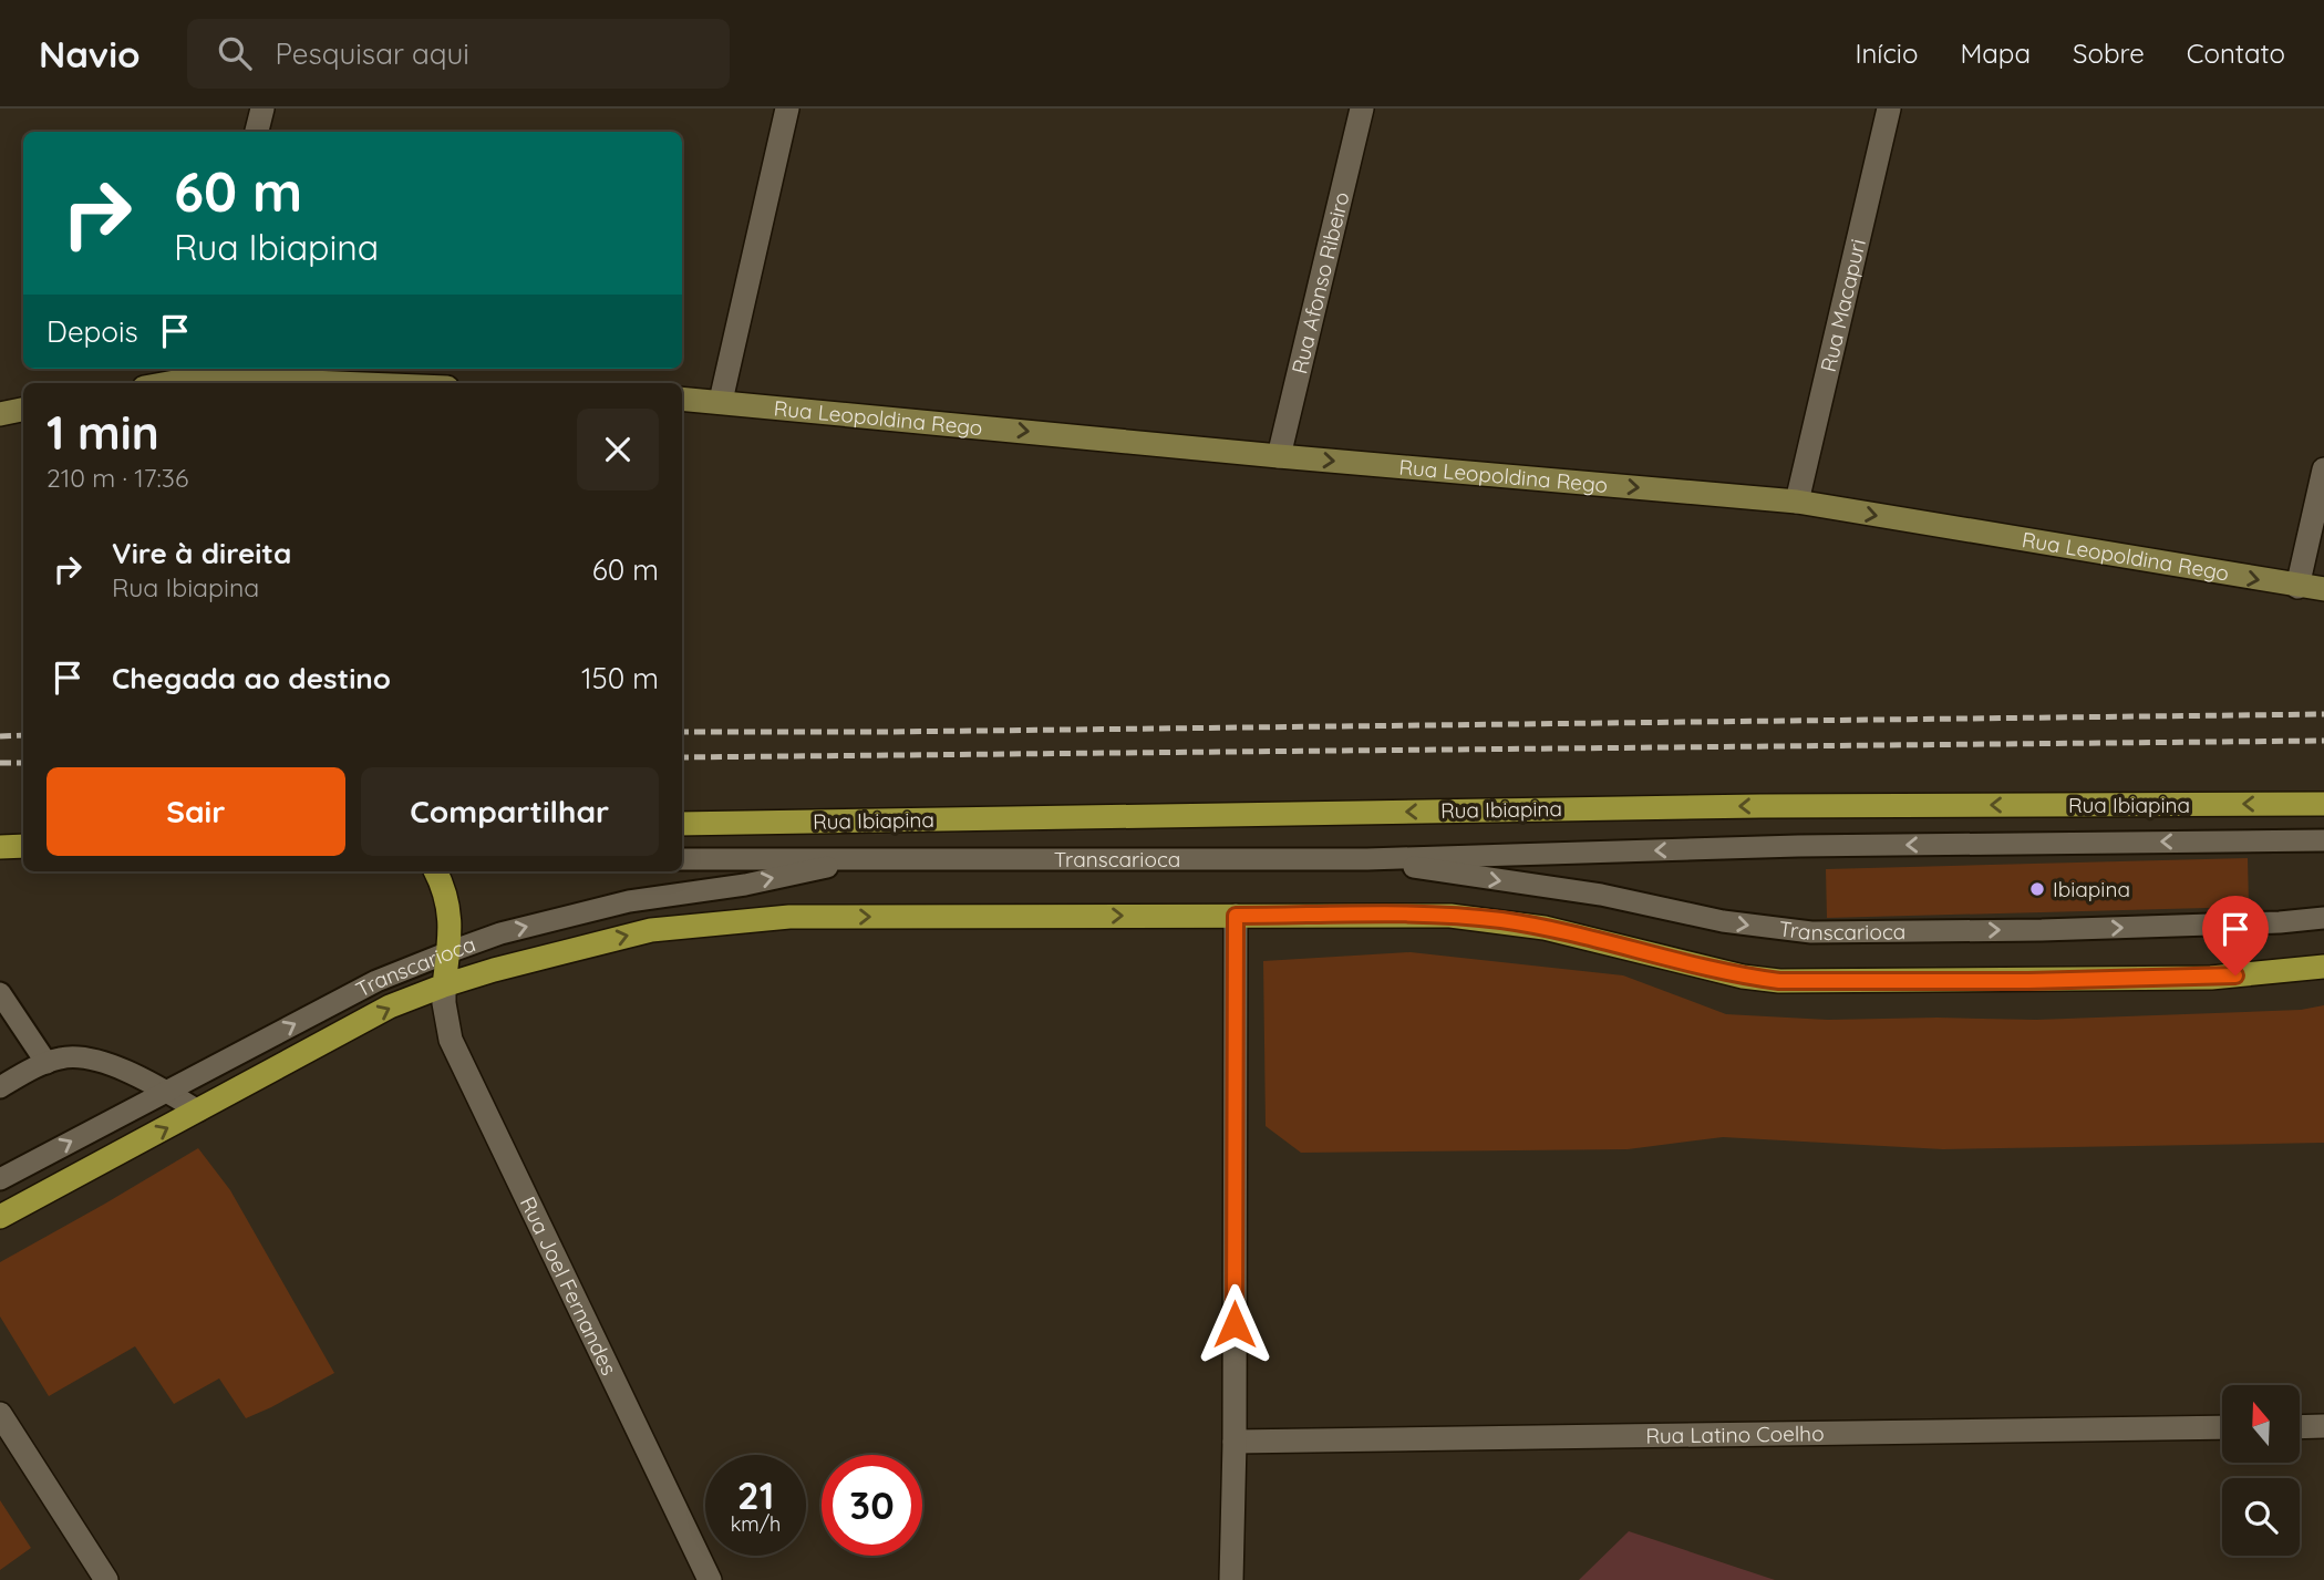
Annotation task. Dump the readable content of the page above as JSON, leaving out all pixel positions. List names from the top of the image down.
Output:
{
  "streets": {
    "main road": ["Rua Leopoldina Rego", "Rua Ibiapina"],
    "street": [
      "Rua Afonso Ribeiro",
      "Rua Macapuri",
      "Rua Joel Fernandes",
      "Rua Latino Coelho"
    ],
    "lane": ["Transcarioca"]
  },
  "crossings": [
    ["Rua Afonso Ribeiro", "Rua Leopoldina Rego"],
    ["Rua Macapuri", "Rua Leopoldina Rego"]
  ],
  "one_way": ["Rua Leopoldina Rego"],
  "places": ["Ibiapina"],
  "north": "top",
  "page": {
    "header": "Navio",
    "search": "Pesquisar aqui",
    "nav": [
      "Início",
      "Mapa",
      "Sobre",
      "Contato"
    ],
    "turn": ["60 m", "Rua Ibiapina"],
    "then": "Depois",
    "heading": ["1 min", "210 m · 17:36"],
    "list": [
      {
        "name": "Vire à direita",
        "note": "Rua Ibiapina",
        "value": "60 m"
      },
      {
        "name": "Chegada ao destino",
        "value": "150 m"
      }
    ],
    "buttons": ["Sair", "Compartilhar"],
    "speed": "21 km/h",
    "limit": "30"
  }
}
